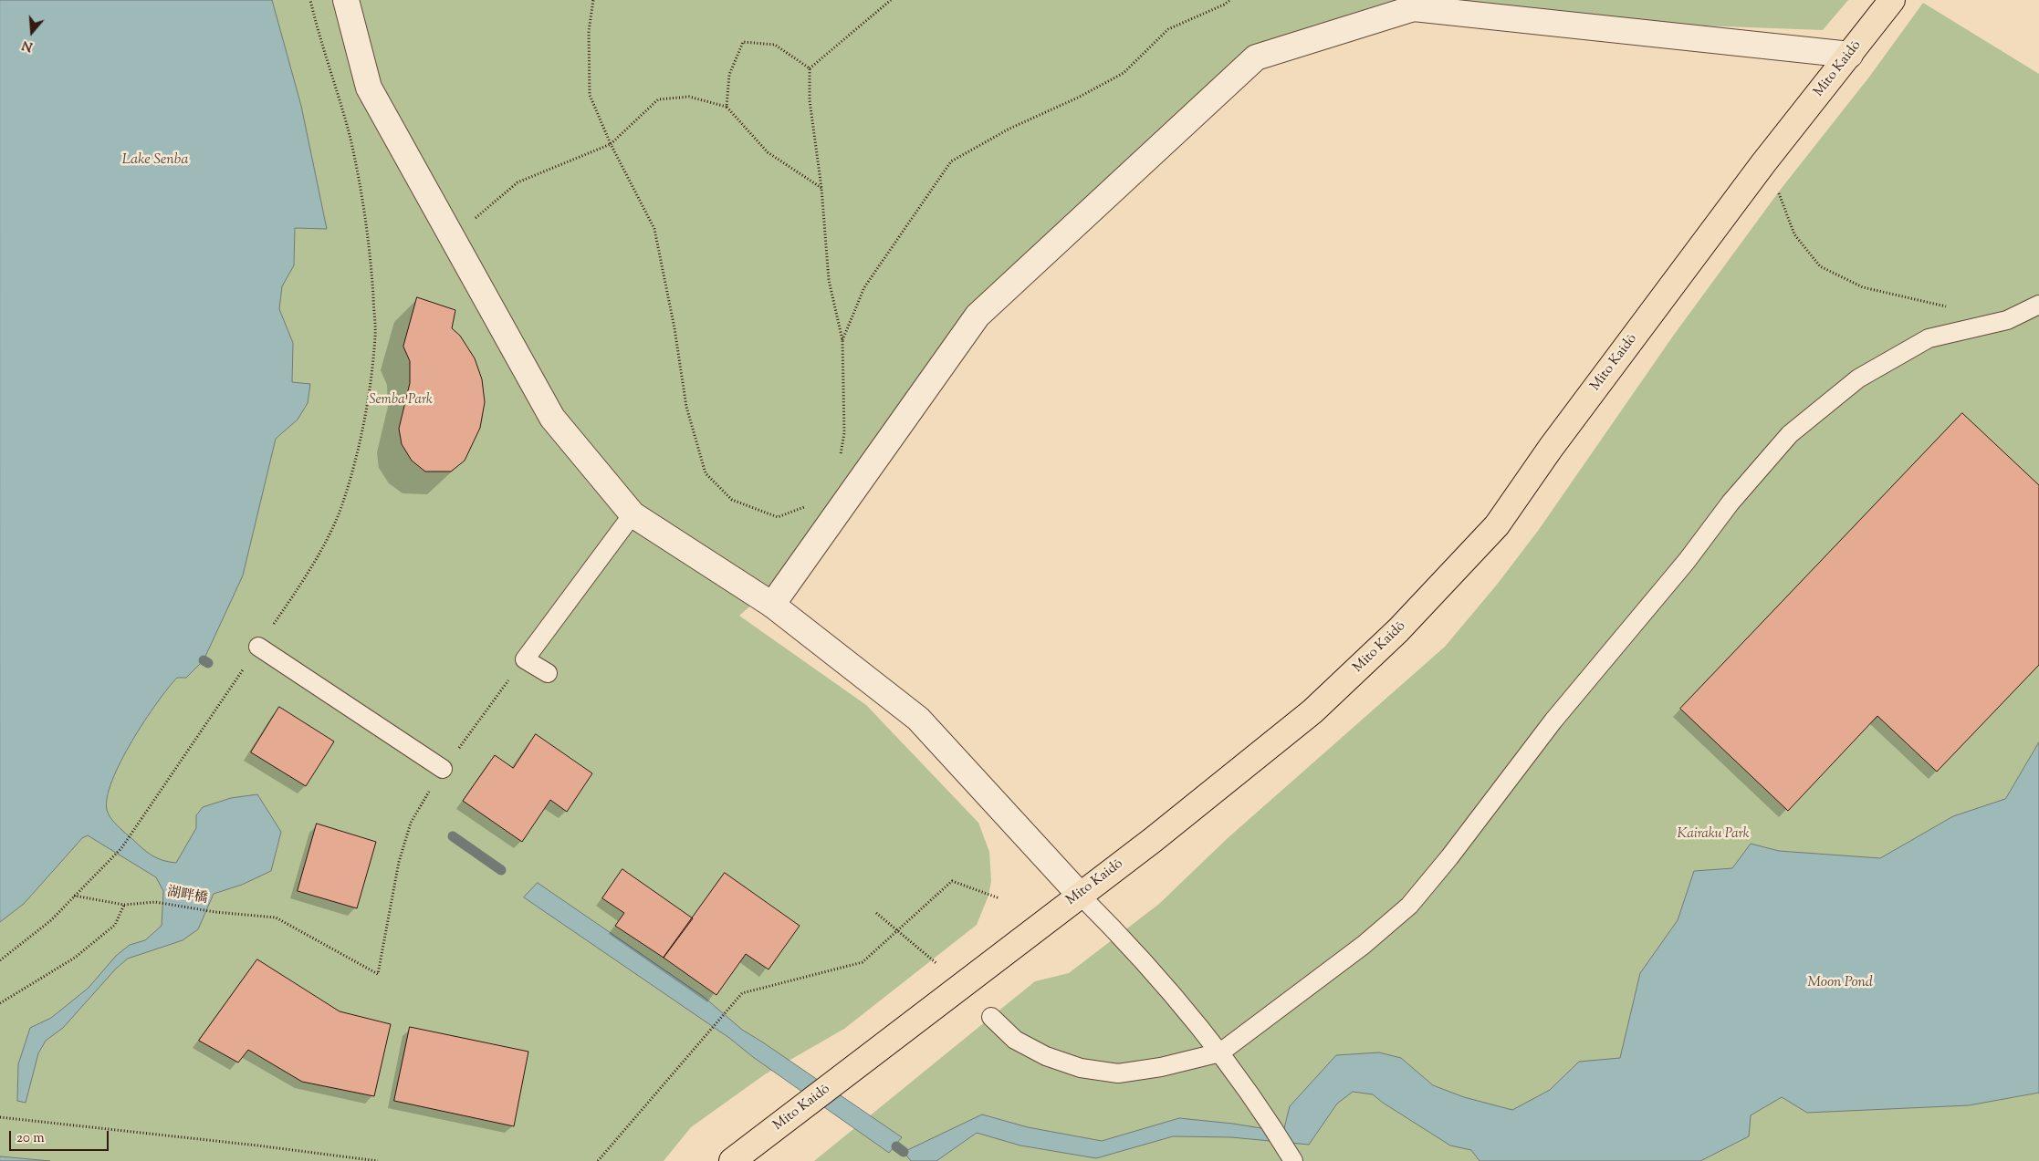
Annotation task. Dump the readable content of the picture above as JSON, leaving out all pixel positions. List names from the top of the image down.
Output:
{
  "streets": {
    "main road": ["Mito Kaidō"],
    "path": ["湖畔橋"]
  },
  "water": ["Lake Senba", "Moon Pond"],
  "parks": ["Semba Park", "Kairaku Park"],
  "scale_bar": "20 m",
  "north": "bottom"
}
